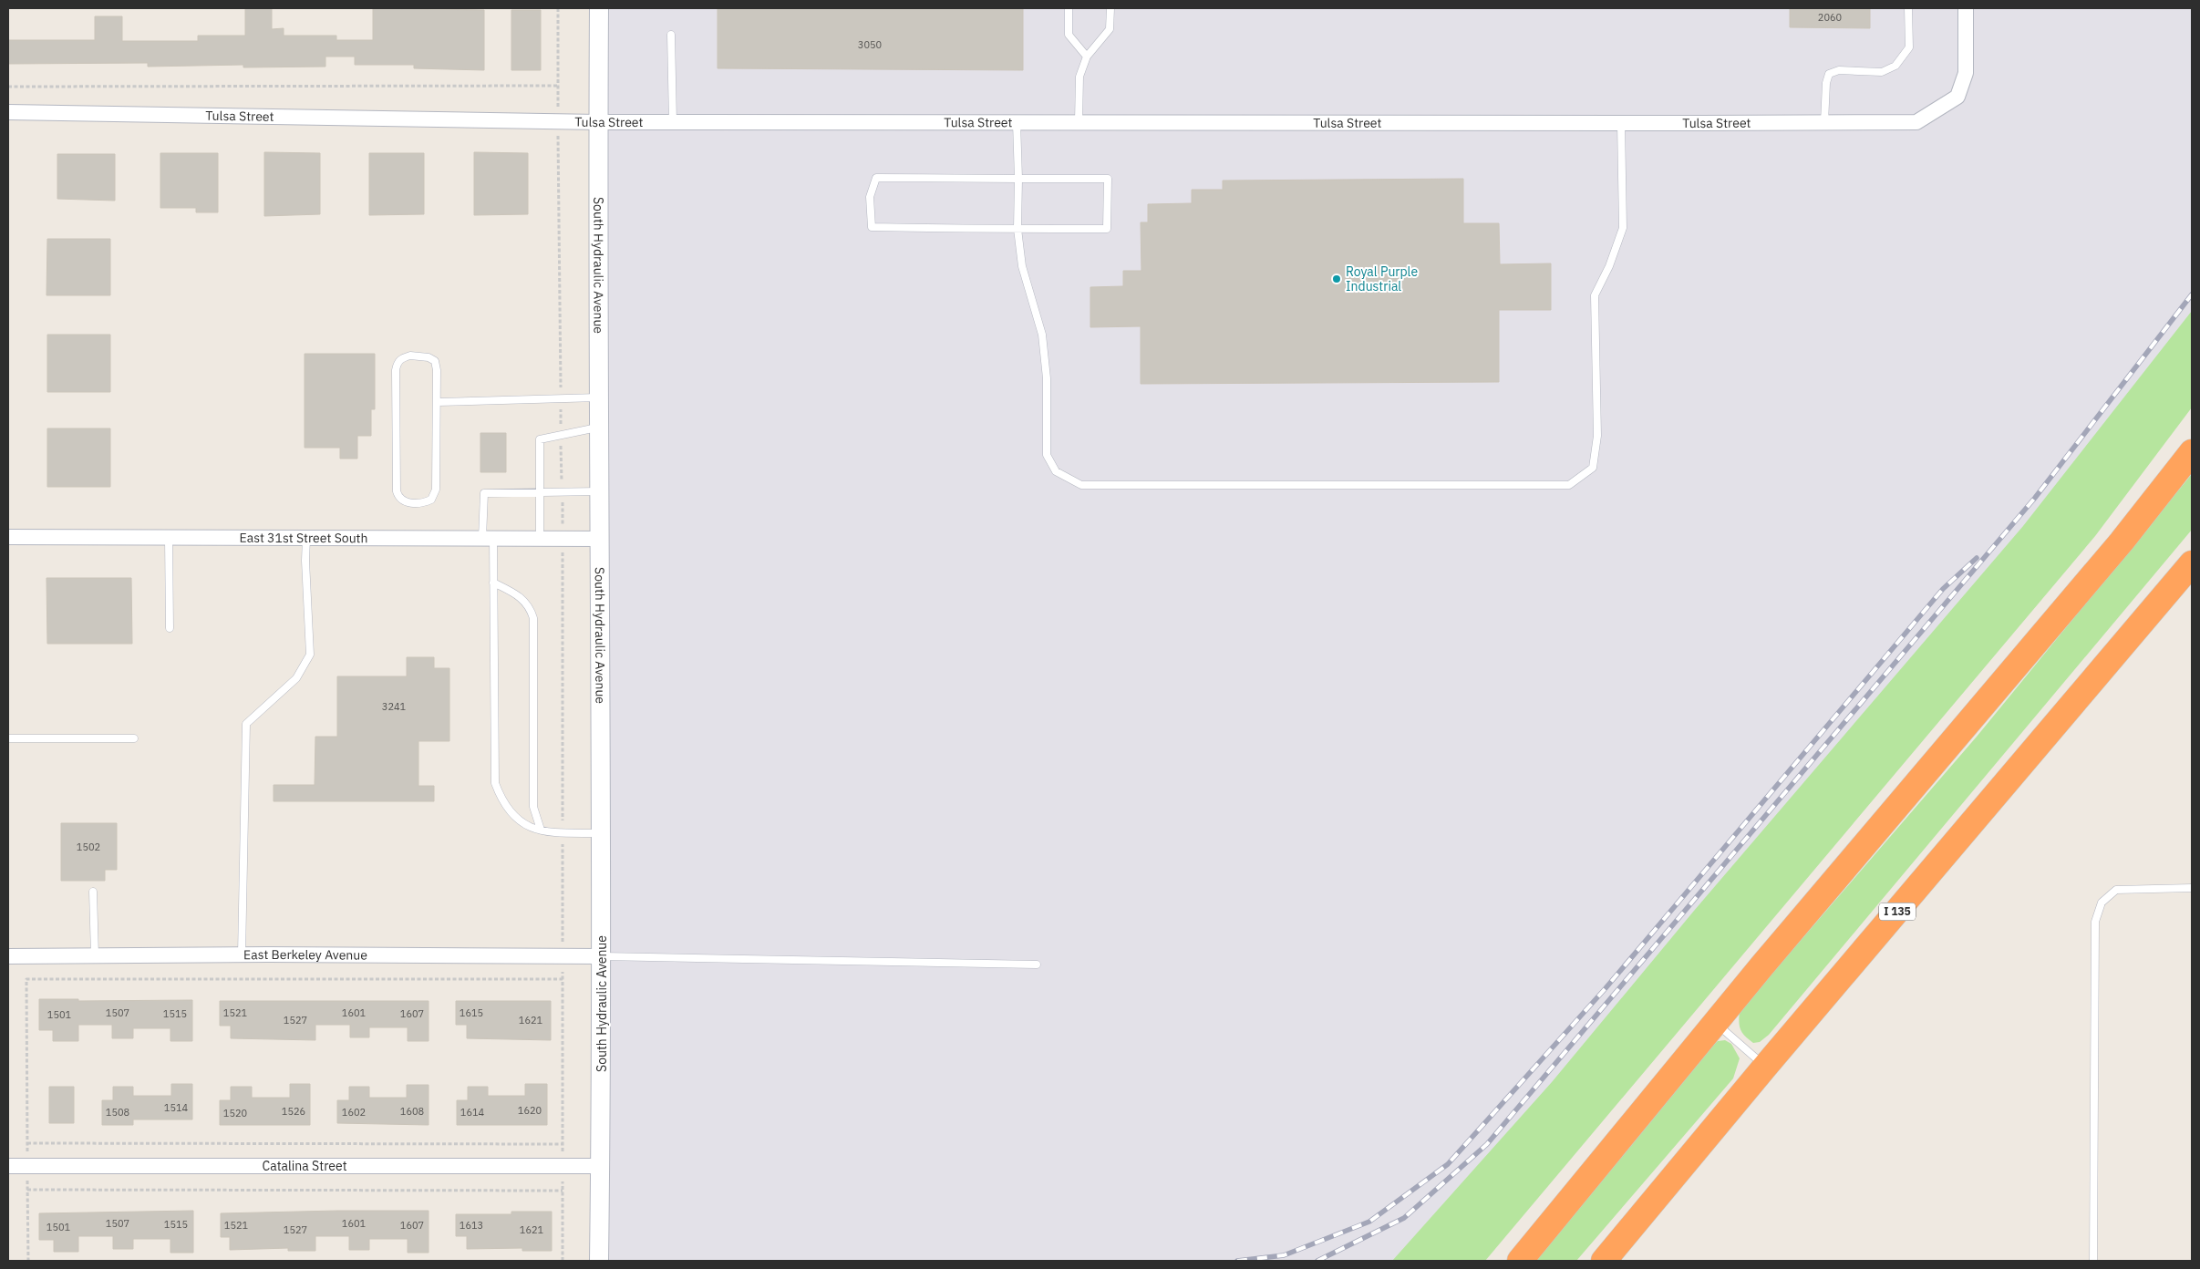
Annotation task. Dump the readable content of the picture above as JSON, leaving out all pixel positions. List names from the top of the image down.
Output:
{
  "streets": {
    "highway": ["I 135"],
    "street": [
      "Tulsa Street",
      "South Hydraulic Avenue",
      "East 31st Street South",
      "East Berkeley Avenue",
      "Catalina Street"
    ]
  },
  "crossings": [
    ["Tulsa Street", "South Hydraulic Avenue"],
    ["South Hydraulic Avenue", "East 31st Street South"],
    ["South Hydraulic Avenue", "East Berkeley Avenue"],
    ["South Hydraulic Avenue", "Catalina Street"]
  ],
  "places": ["Royal Purple Industrial"],
  "house_numbers": [
    "2060",
    "3050",
    "3241",
    "1502",
    "1507",
    "1521",
    "1601",
    "1615",
    "1515",
    "1607",
    "1501",
    "1527",
    "1621",
    "1514",
    "1620",
    "1526",
    "1608",
    "1508",
    "1602",
    "1614",
    "1520",
    "1507",
    "1601",
    "1515",
    "1521",
    "1607",
    "1613",
    "1501",
    "1527",
    "1621"
  ]
}
